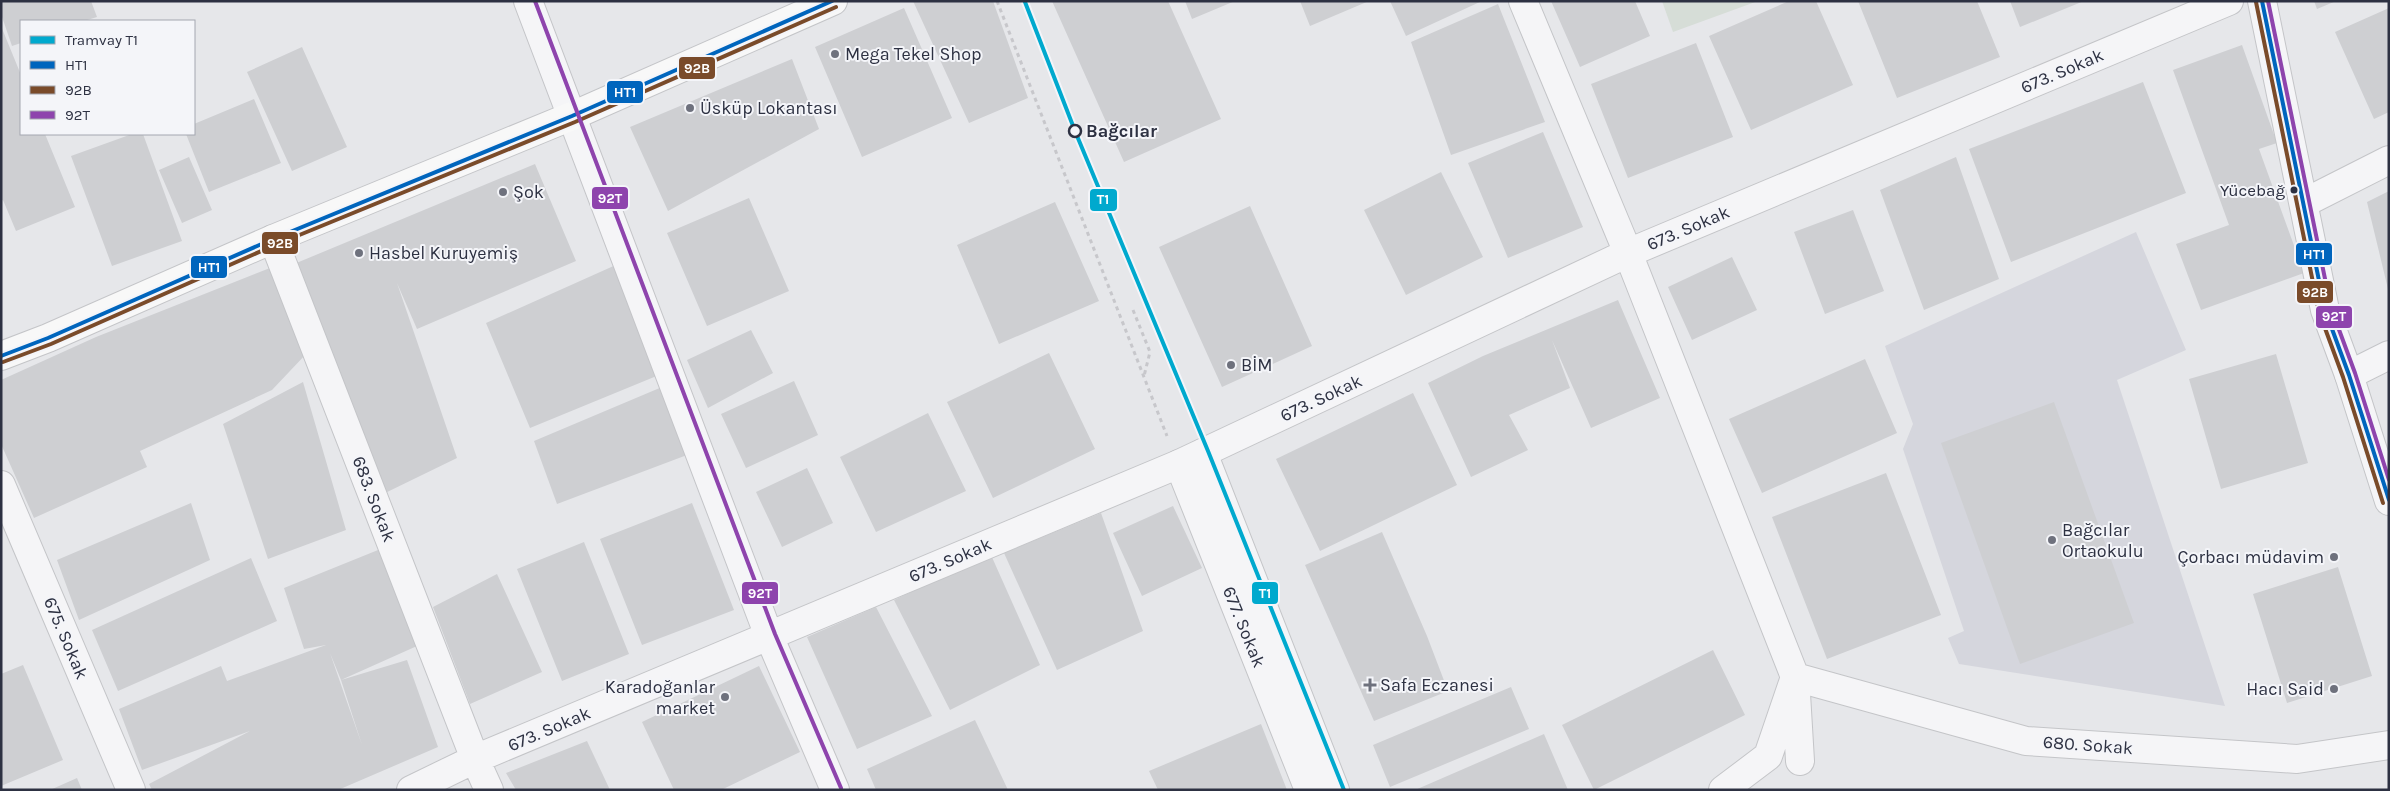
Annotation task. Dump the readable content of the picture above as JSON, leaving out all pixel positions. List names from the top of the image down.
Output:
{
  "streets": {
    "street": [
      "673. Sokak",
      "683. Sokak",
      "677. Sokak",
      "675. Sokak",
      "680. Sokak"
    ]
  },
  "crossings": [
    ["673. Sokak", "683. Sokak"],
    ["673. Sokak", "677. Sokak"]
  ],
  "places": {
    "other": [
      "Mega Tekel Shop",
      "Üsküp Lokantası",
      "Bağcılar",
      "Yücebağ",
      "Şok",
      "Hasbel Kuruyemiş",
      "BİM",
      "Bağcılar Ortaokulu",
      "Çorbacı müdavim",
      "Hacı Said",
      "Karadoğanlar market"
    ],
    "health": ["Safa Eczanesi"]
  },
  "lines": [
    "transit line HT1",
    "transit line 92T",
    "tram line T1",
    "transit line 92B"
  ],
  "legend": [
    "Tramvay T1",
    "HT1",
    "92B",
    "92T"
  ]
}
